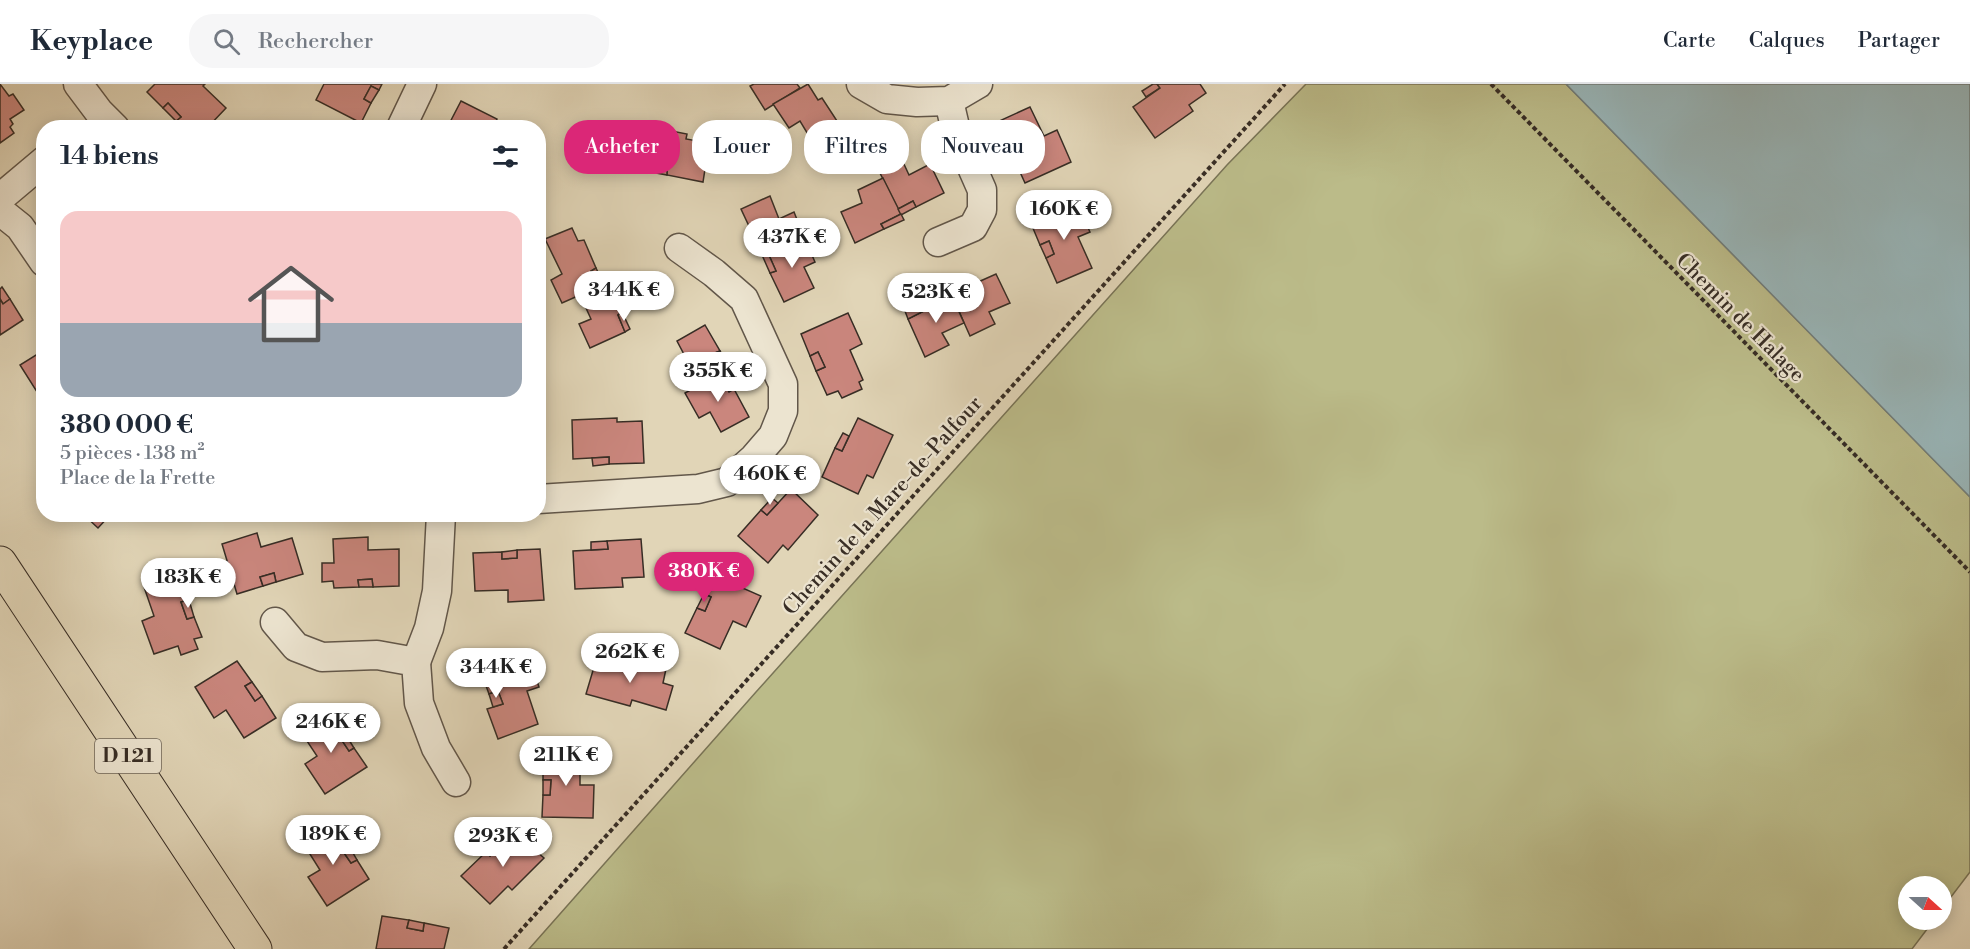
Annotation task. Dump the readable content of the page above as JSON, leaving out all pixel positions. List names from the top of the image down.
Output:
{
  "streets": {
    "main road": ["D 121"],
    "path": ["Chemin de Halage", "Chemin de la Mare-de-Palfour"]
  },
  "north": "right",
  "page": {
    "header": "Keyplace",
    "search": "Rechercher",
    "nav": ["Carte", "Calques", "Partager"],
    "chip": [
      "Acheter",
      "Louer",
      "Filtres",
      "Nouveau"
    ],
    "heading": "14 biens",
    "price": [
      "160K €",
      "437K €",
      "344K €",
      "523K €",
      "355K €",
      "460K €",
      "380K €",
      "183K €",
      "262K €",
      "344K €",
      "246K €",
      "211K €",
      "189K €",
      "293K €"
    ],
    "list": [
      {
        "name": "380 000 €",
        "note": "5 pièces · 138 m² · Place de la Frette"
      }
    ]
  }
}
